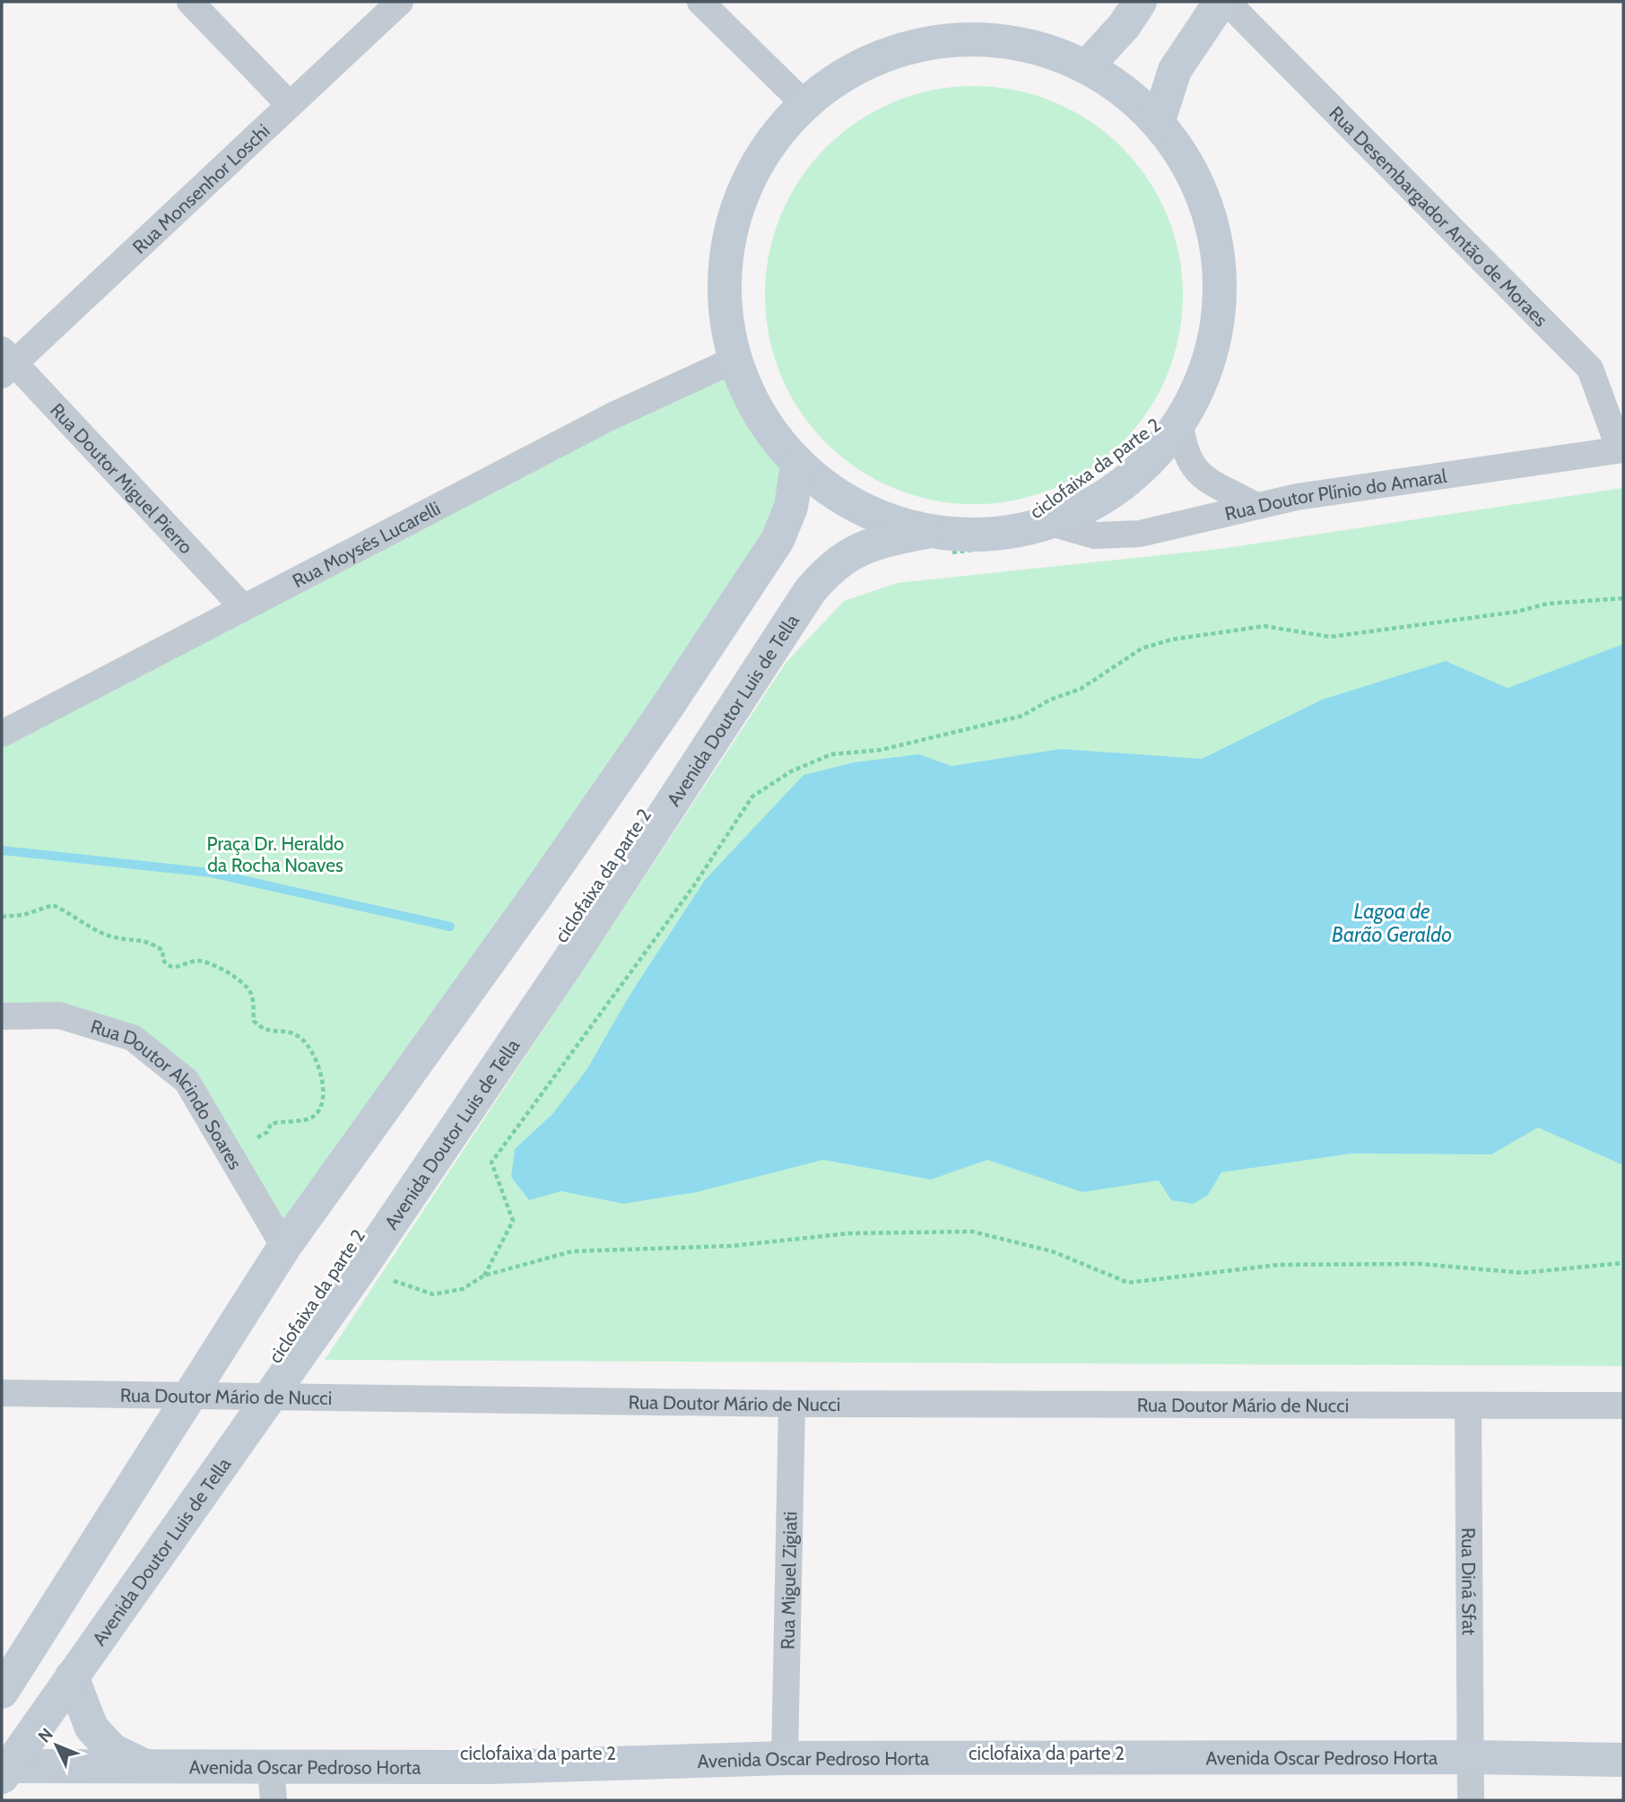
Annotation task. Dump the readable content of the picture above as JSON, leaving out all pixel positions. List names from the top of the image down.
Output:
{
  "streets": {
    "main road": ["Avenida Doutor Luis de Tella", "Avenida Oscar Pedroso Horta"],
    "street": [
      "Rua Monsenhor Loschi",
      "Rua Desembargador Antão de Moraes",
      "Rua Doutor Miguel Pierro",
      "Rua Doutor Plínio do Amaral",
      "Rua Moysés Lucarelli",
      "Rua Doutor Alcindo Soares",
      "Rua Doutor Mário de Nucci",
      "Rua Miguel Zigiati",
      "Rua Diná Sfat"
    ],
    "path": ["ciclofaixa da parte 2"]
  },
  "crossings": [
    ["Rua Monsenhor Loschi", "Rua Doutor Miguel Pierro"],
    ["Rua Desembargador Antão de Moraes", "Rua Doutor Plínio do Amaral"],
    ["ciclofaixa da parte 2", "Rua Doutor Plínio do Amaral"],
    ["ciclofaixa da parte 2", "Avenida Doutor Luis de Tella"],
    ["Rua Doutor Miguel Pierro", "Rua Moysés Lucarelli"],
    ["Avenida Doutor Luis de Tella", "Rua Doutor Mário de Nucci"],
    ["Avenida Doutor Luis de Tella", "Avenida Oscar Pedroso Horta"],
    ["Rua Doutor Mário de Nucci", "Rua Miguel Zigiati"],
    ["Rua Doutor Mário de Nucci", "Rua Diná Sfat"],
    ["Rua Miguel Zigiati", "Avenida Oscar Pedroso Horta"],
    ["Rua Diná Sfat", "Avenida Oscar Pedroso Horta"]
  ],
  "water": ["Lagoa de Barão Geraldo"],
  "parks": ["Praça Dr. Heraldo da Rocha Noaves"],
  "north": "top left"
}
